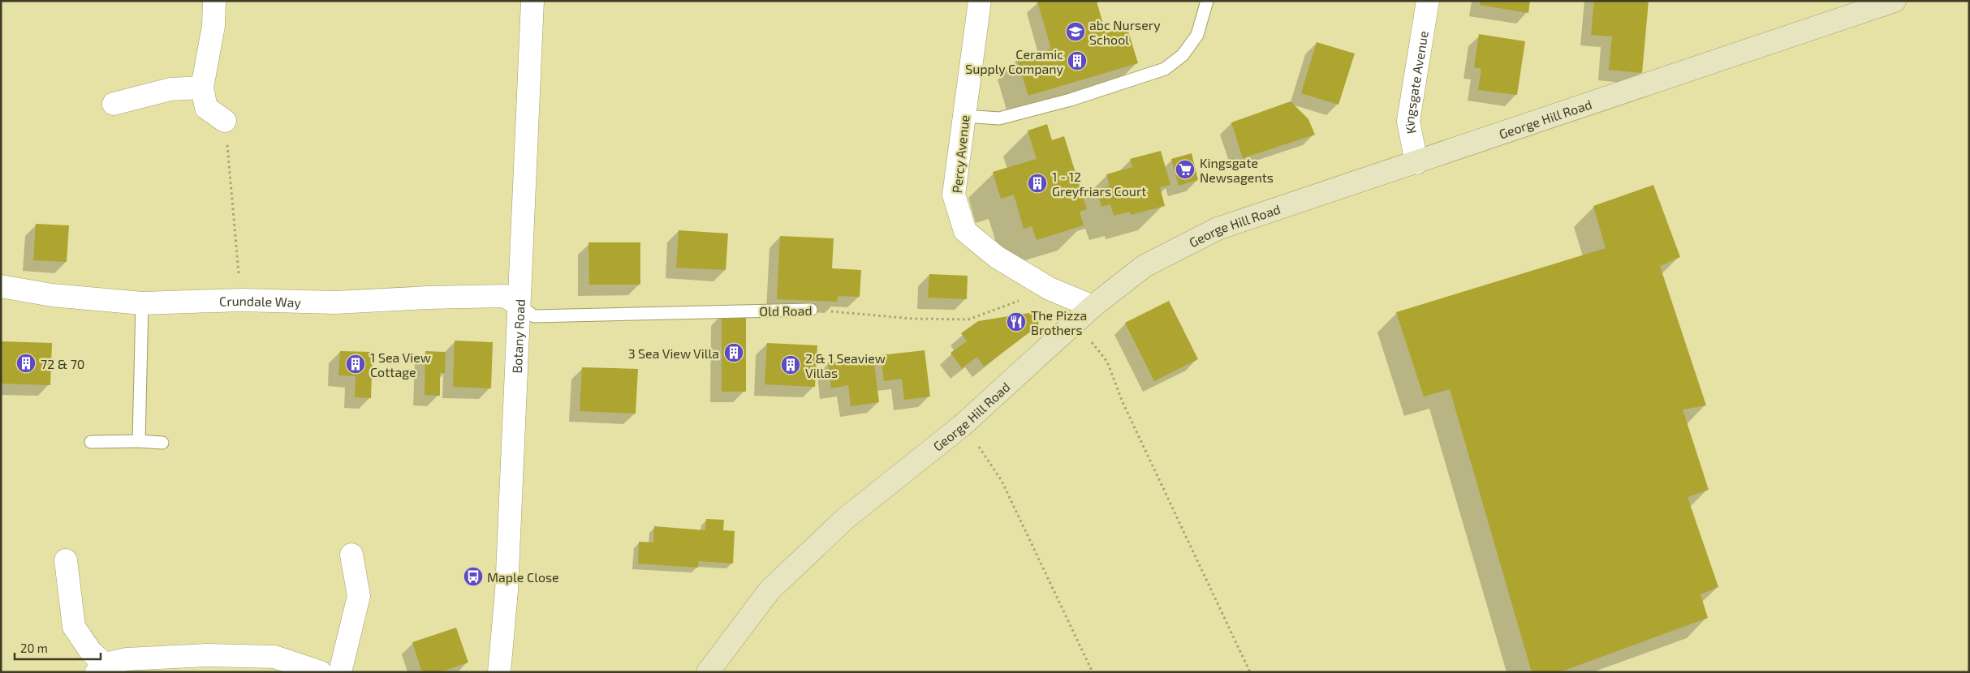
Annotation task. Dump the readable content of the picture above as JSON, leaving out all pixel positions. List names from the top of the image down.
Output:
{
  "streets": {
    "main road": ["George Hill Road"],
    "street": [
      "Kingsgate Avenue",
      "Percy Avenue",
      "Crundale Way",
      "Botany Road"
    ],
    "lane": ["Old Road"]
  },
  "crossings": [
    ["Kingsgate Avenue", "George Hill Road"],
    ["George Hill Road", "Percy Avenue"],
    ["Percy Avenue", "Old Road"],
    ["Crundale Way", "Old Road"],
    ["Crundale Way", "Botany Road"],
    ["Old Road", "Botany Road"]
  ],
  "places": {
    "school or university": ["abc Nursery School"],
    "building": [
      "Ceramic Supply Company",
      "1 - 12 Greyfriars Court",
      "3 Sea View Villa",
      "72 & 70",
      "1 Sea View Cottage",
      "2 & 1 Seaview Villas"
    ],
    "supermarket": ["Kingsgate Newsagents"],
    "restaurant": ["The Pizza Brothers"],
    "bus stop": ["Maple Close"]
  },
  "scale_bar": "20 m"
}
